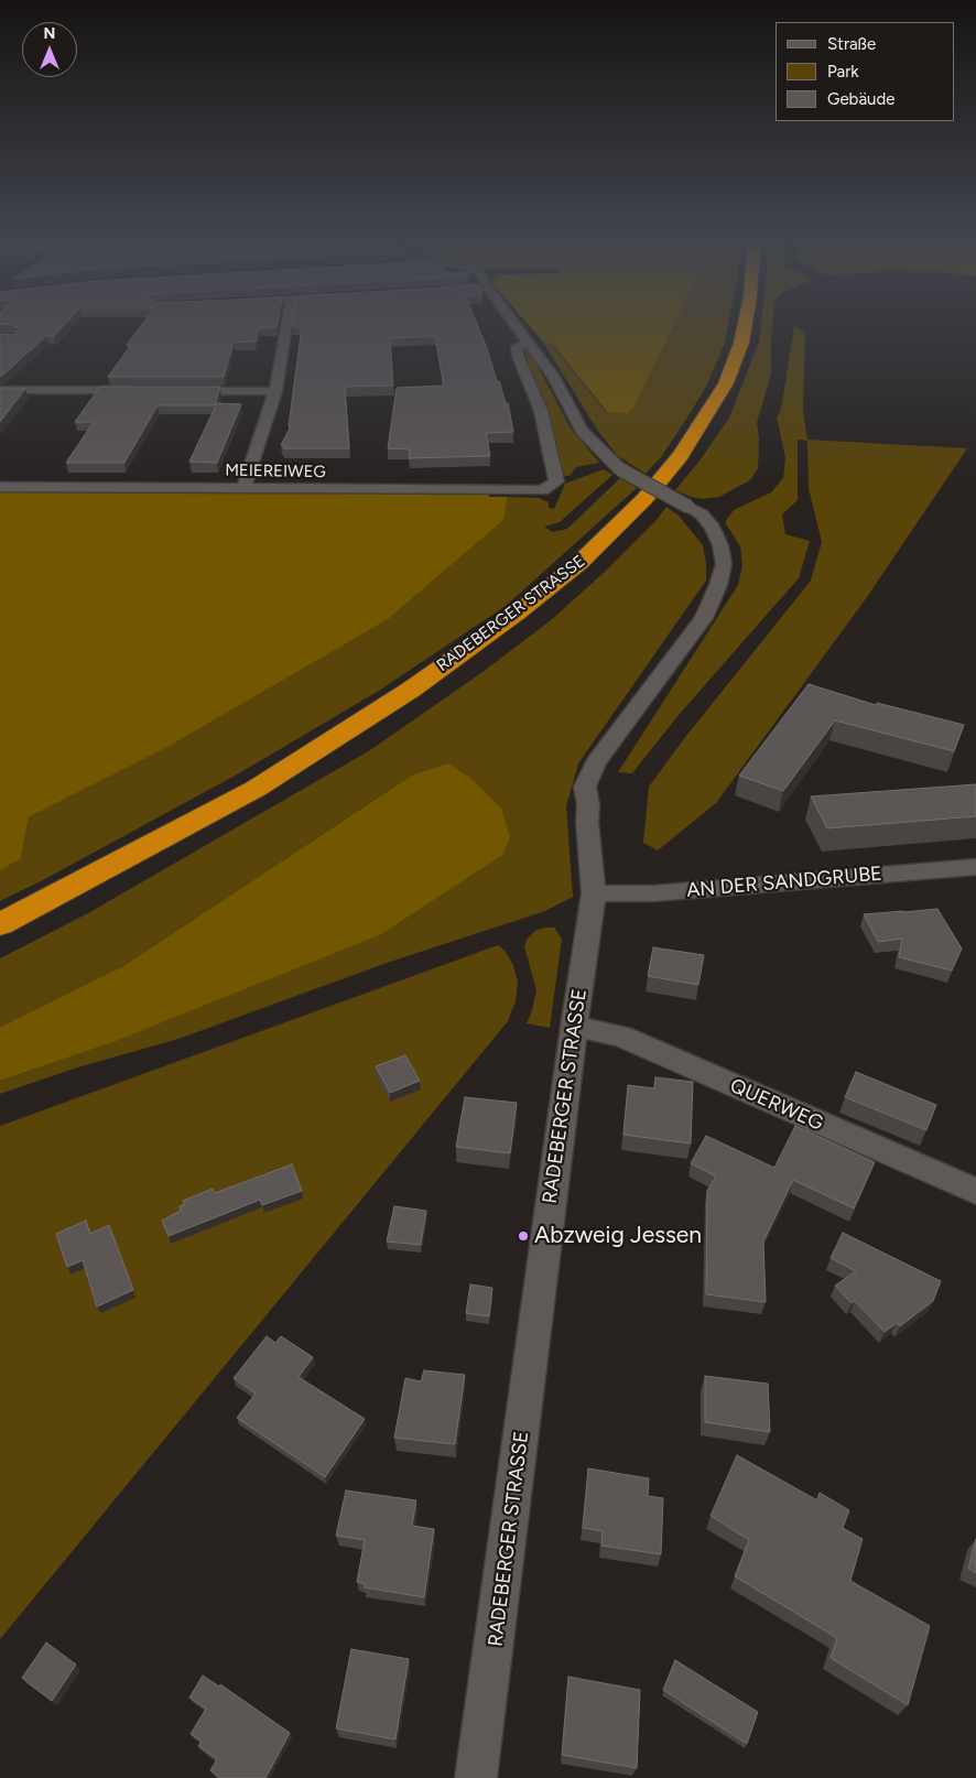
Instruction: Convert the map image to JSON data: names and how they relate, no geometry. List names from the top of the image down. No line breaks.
{"streets":{"highway":["RADEBERGER STRASSE"],"street":["MEIEREIWEG","AN DER SANDGRUBE","QUERWEG"]},"crossings":[["MEIEREIWEG","RADEBERGER STRASSE"],["RADEBERGER STRASSE","AN DER SANDGRUBE"],["RADEBERGER STRASSE","QUERWEG"]],"places":["Abzweig Jessen"],"legend":["Straße","Park","Gebäude"],"north":"top"}
